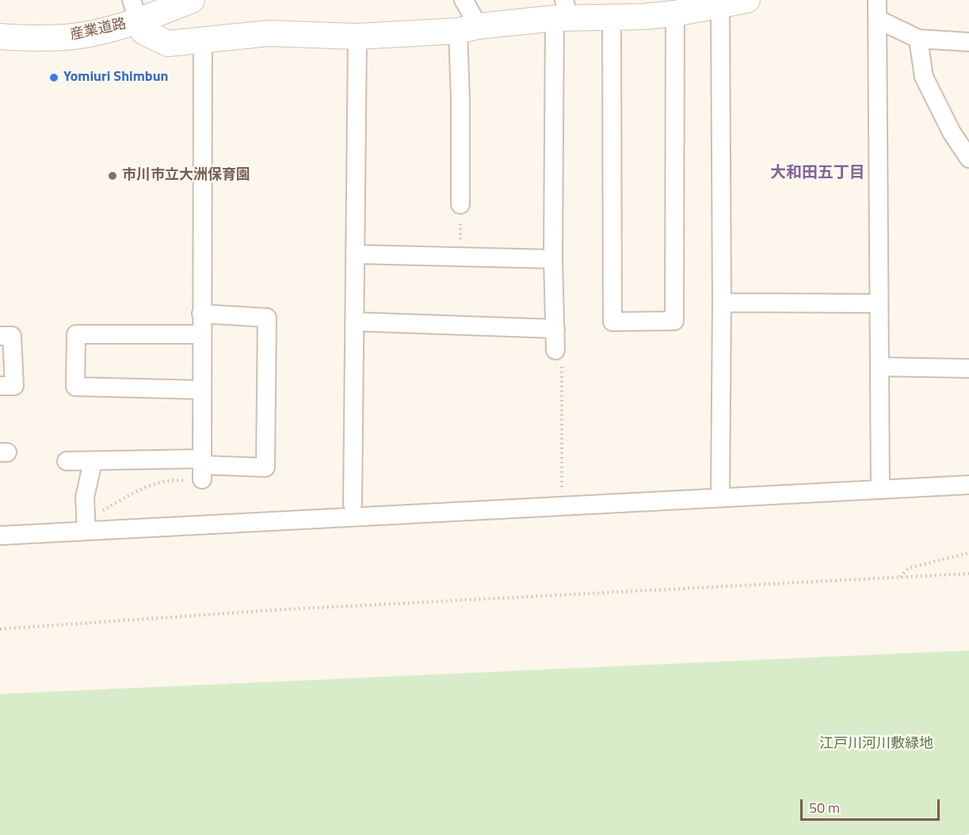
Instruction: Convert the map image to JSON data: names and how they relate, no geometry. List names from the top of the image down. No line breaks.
{"streets":{"street":["産業道路"]},"districts":["大和田五丁目"],"parks":["江戸川河川敷緑地"],"places":["Yomiuri Shimbun","市川市立大洲保育園"],"scale_bar":"50 m"}
